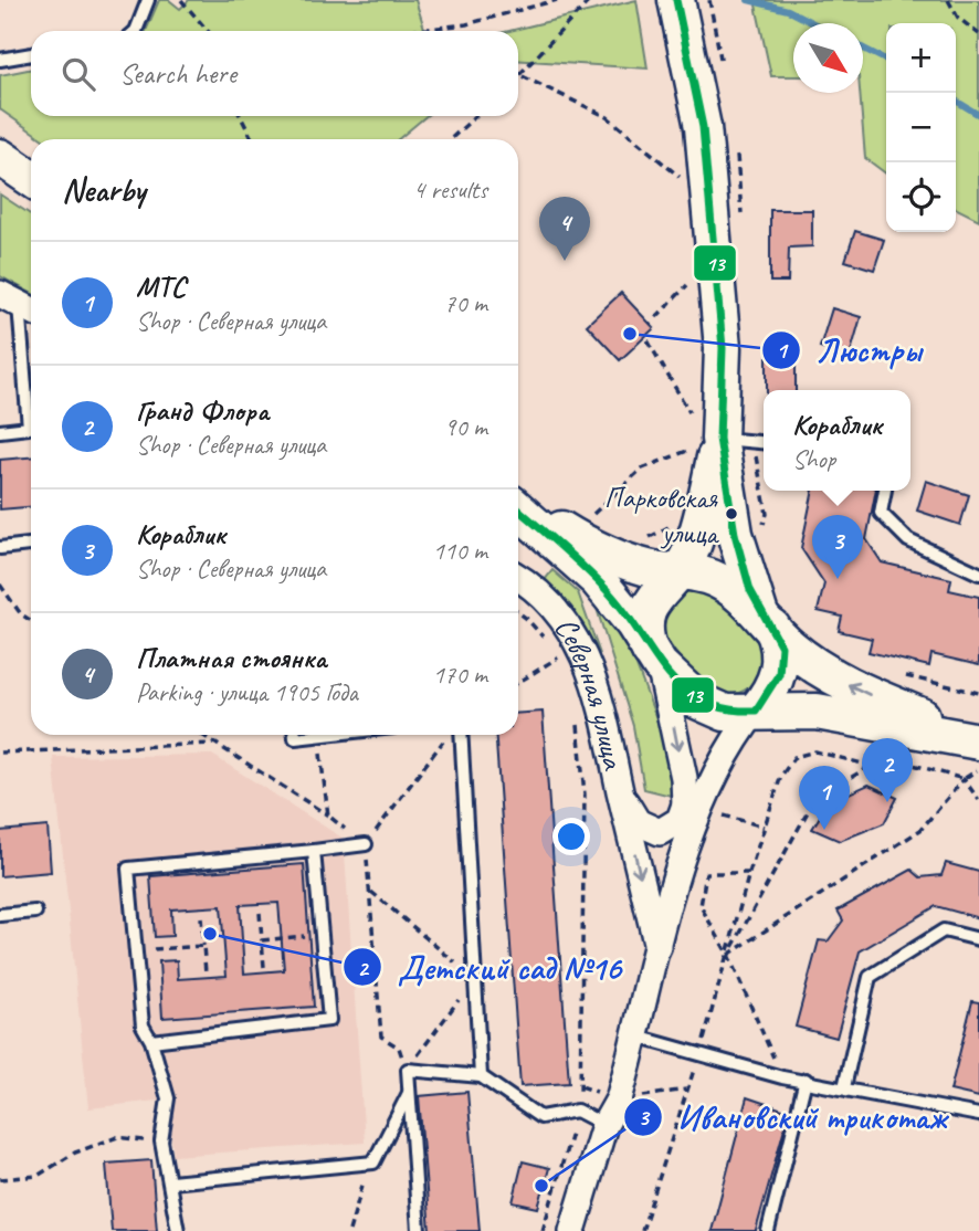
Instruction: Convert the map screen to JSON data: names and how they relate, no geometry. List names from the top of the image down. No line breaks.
{"streets":{"main road":["Северная улица"]},"places":["Люстры","Парковская улица","Детский сад №16","Ивановский трикотаж"],"lines":["transit line 13"],"north":"bottom right","page":{"map_buttons":["+","−"],"search":"Search here","heading":["Nearby","4 results"],"pins":["4","3","2","1"],"list":[{"mark":"1","name":"МТС","note":"Shop · Северная улица","value":"70 m"},{"mark":"2","name":"Гранд Флора","note":"Shop · Северная улица","value":"90 m"},{"mark":"3","name":"Кораблик","note":"Shop · Северная улица","value":"110 m"},{"mark":"4","name":"Платная стоянка","note":"Parking · улица 1905 Года","value":"170 m"}],"popup":["Кораблик","Shop"]}}
